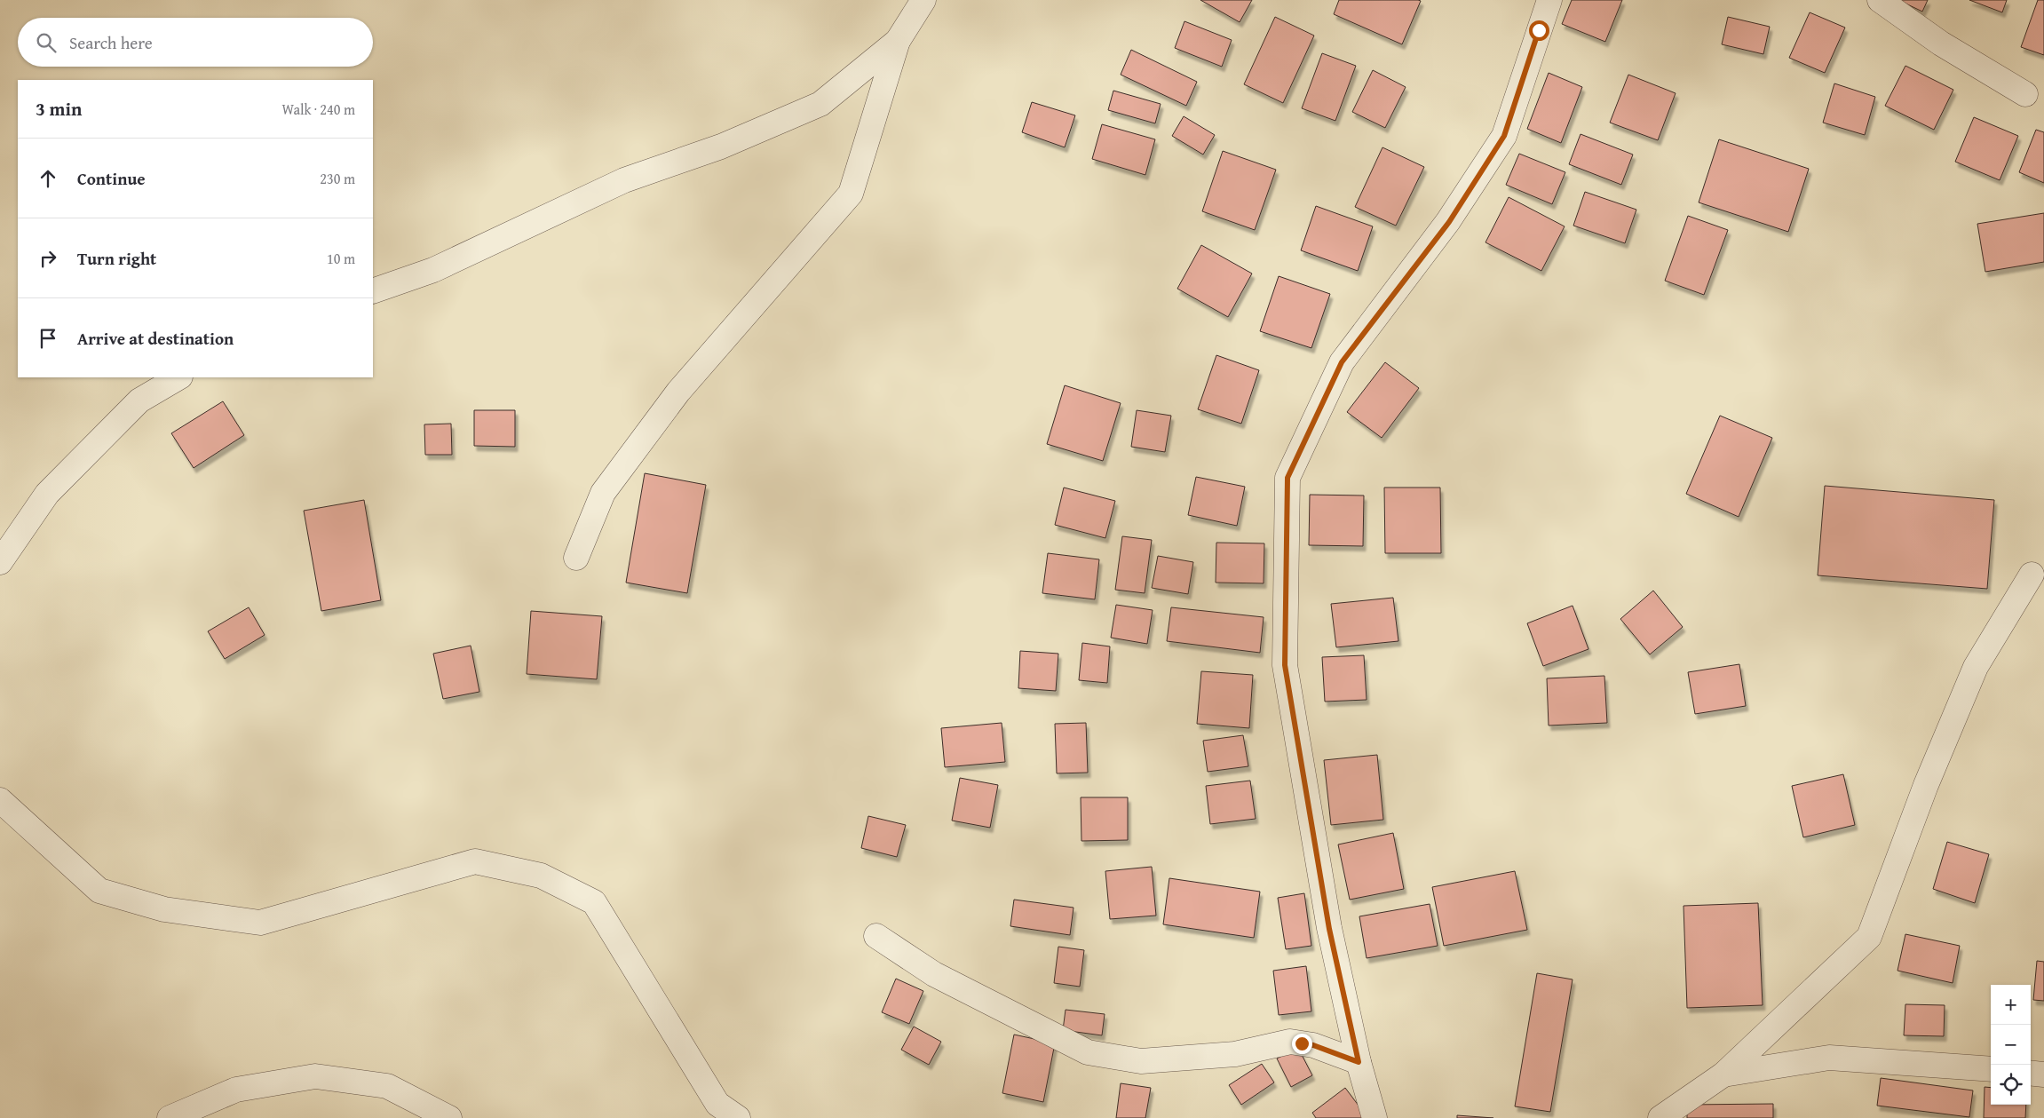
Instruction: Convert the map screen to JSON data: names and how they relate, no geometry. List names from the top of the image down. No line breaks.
{"page":{"search":"Search here","heading":["3 min","Walk · 240 m"],"list":[["Continue","230 m"],["Turn right","10 m"],"Arrive at destination"],"map_buttons":["+","−"]}}
